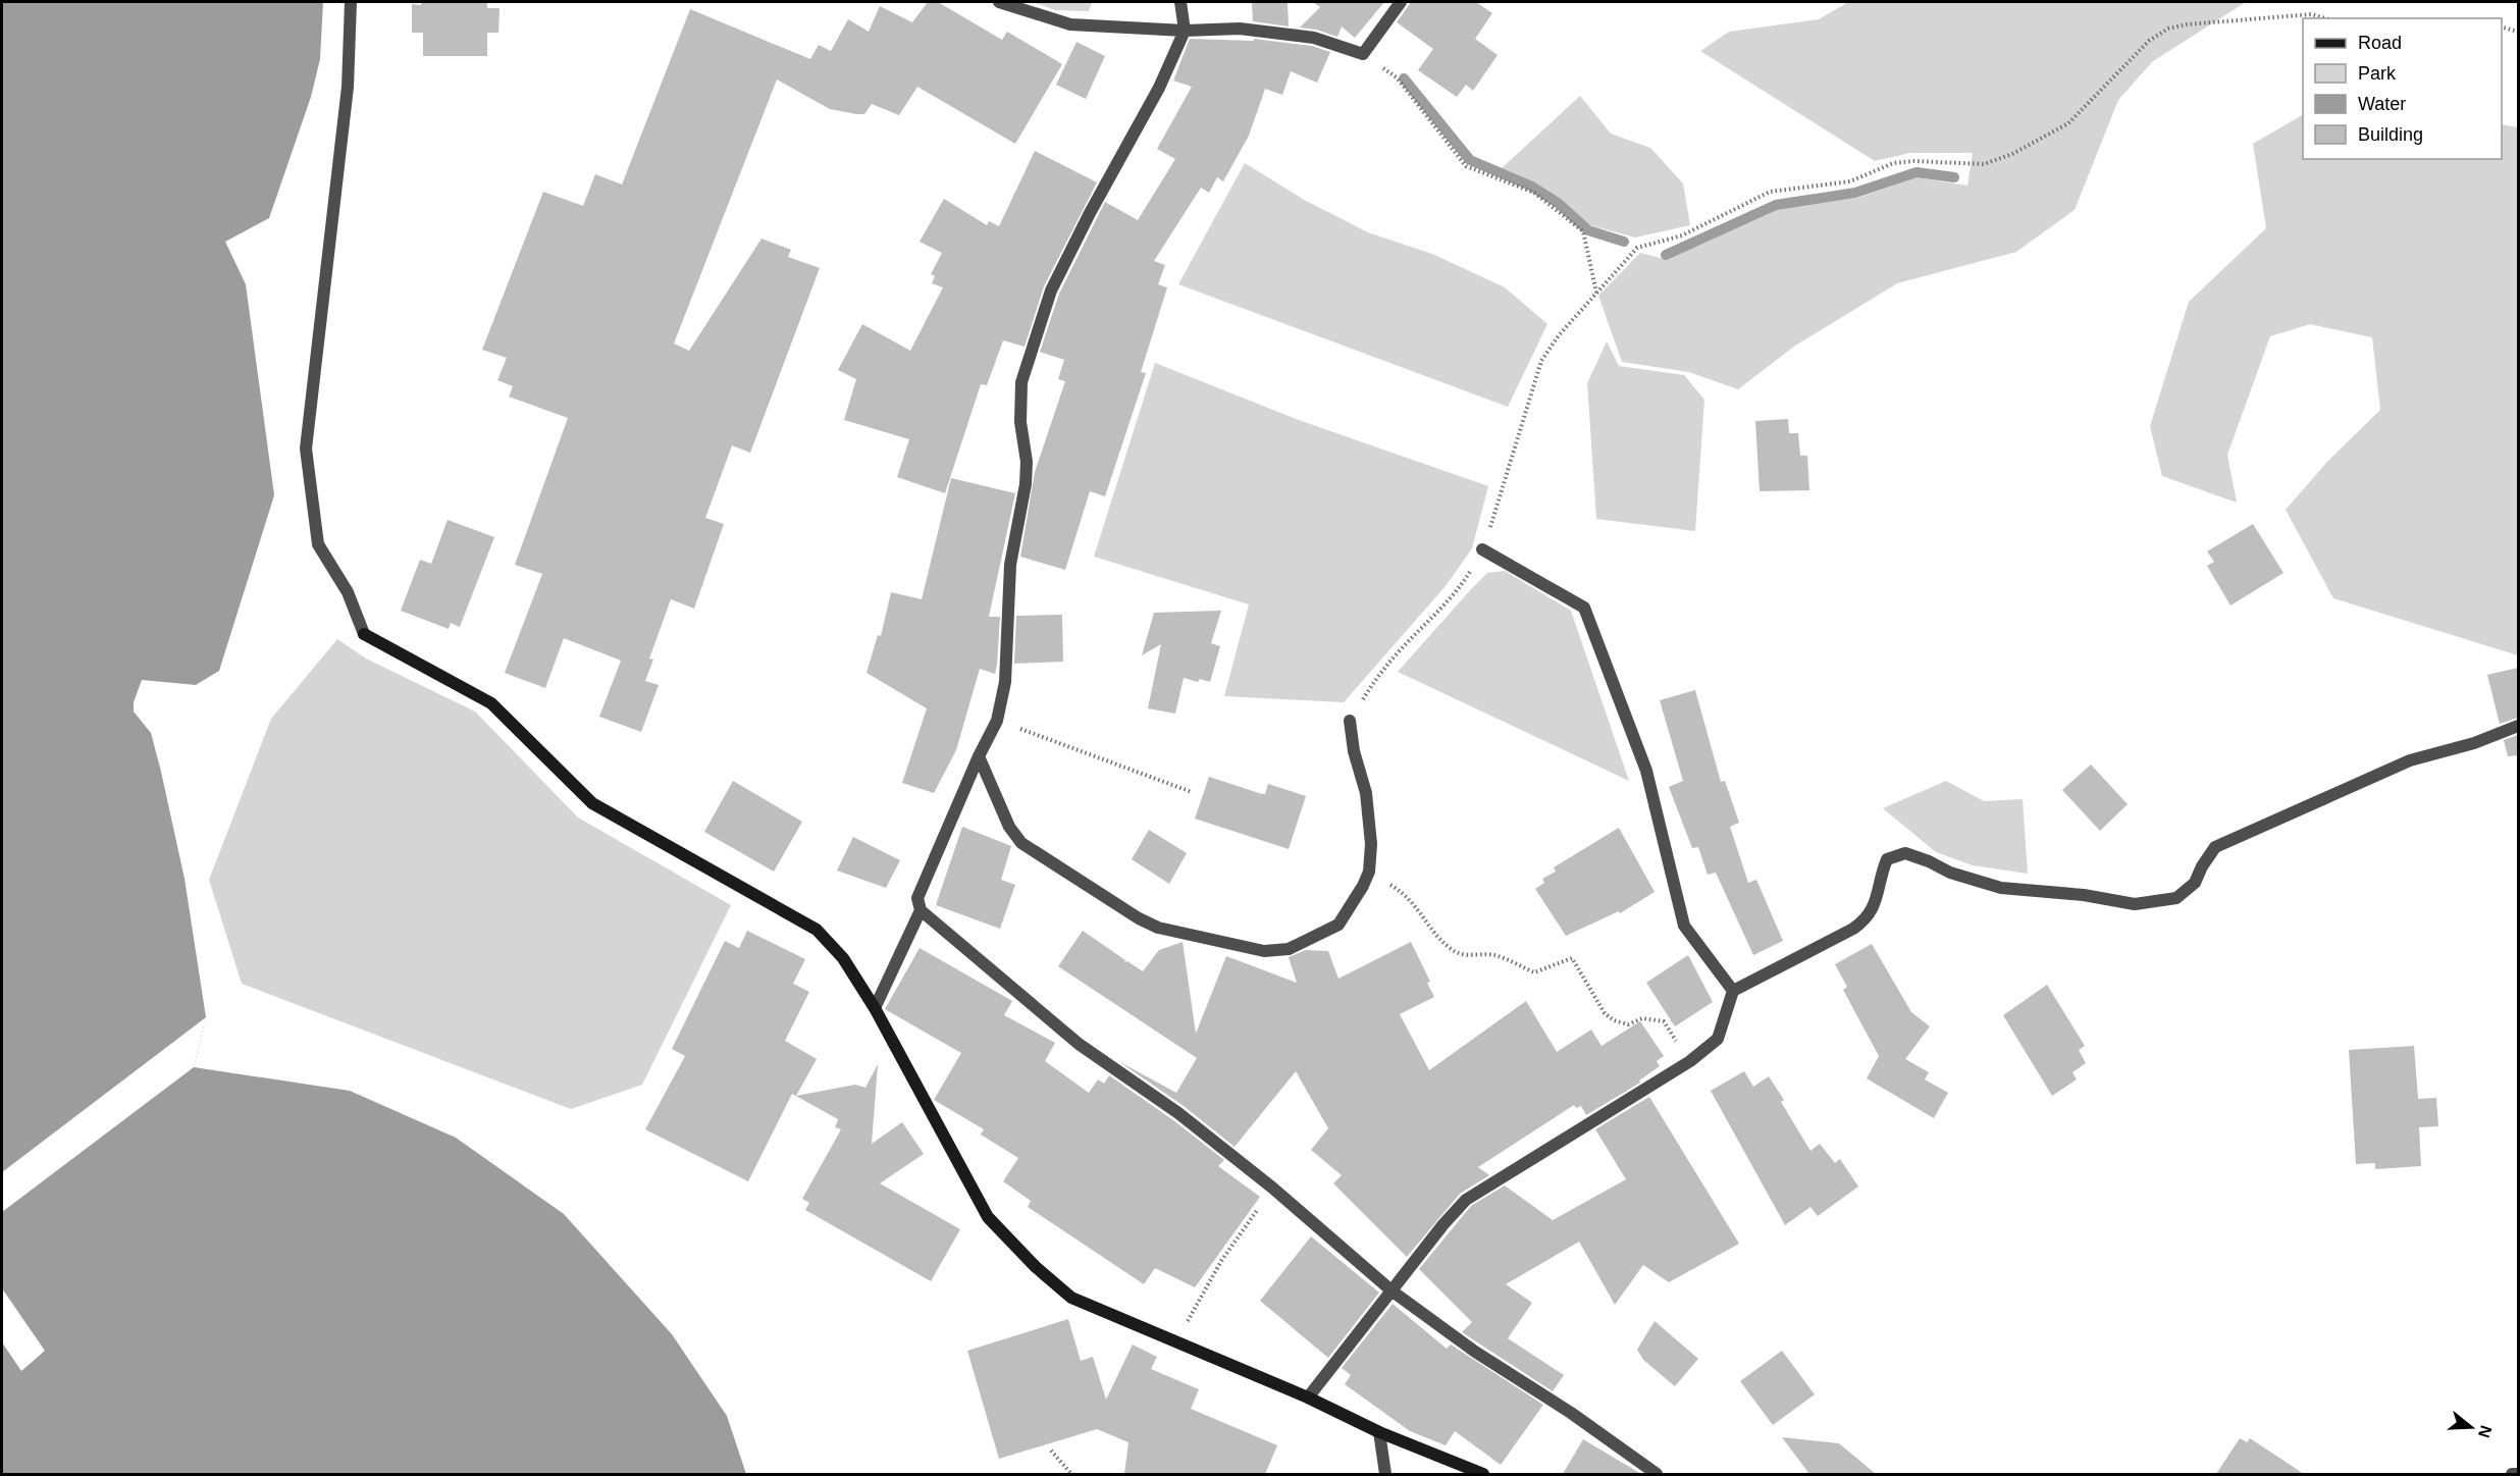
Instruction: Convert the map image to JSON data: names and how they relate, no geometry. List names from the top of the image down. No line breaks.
{"legend":["Road","Park","Water","Building"],"north":"right"}
